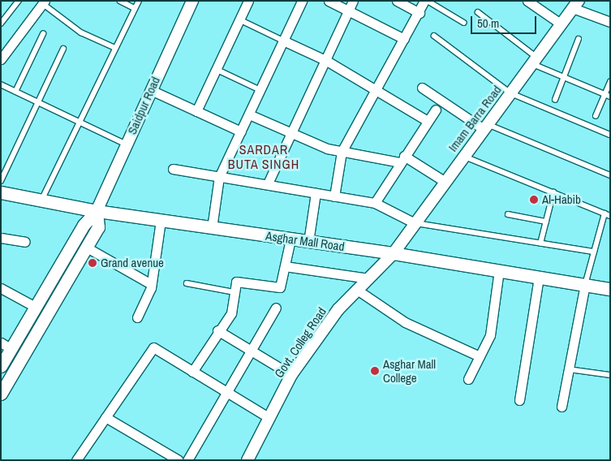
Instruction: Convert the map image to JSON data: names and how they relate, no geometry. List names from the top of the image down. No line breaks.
{"streets":{"main road":["Saidpur Road","Asghar Mall Road"],"street":["Imam Barra Road","Govt. Colleg Road"]},"crossings":[["Saidpur Road","Asghar Mall Road"],["Imam Barra Road","Asghar Mall Road"],["Imam Barra Road","Govt. Colleg Road"],["Asghar Mall Road","Govt. Colleg Road"]],"districts":["SARDAR BUTA SINGH"],"places":["Al-Habib","Grand avenue","Asghar Mall College"],"scale_bar":"50 m"}
